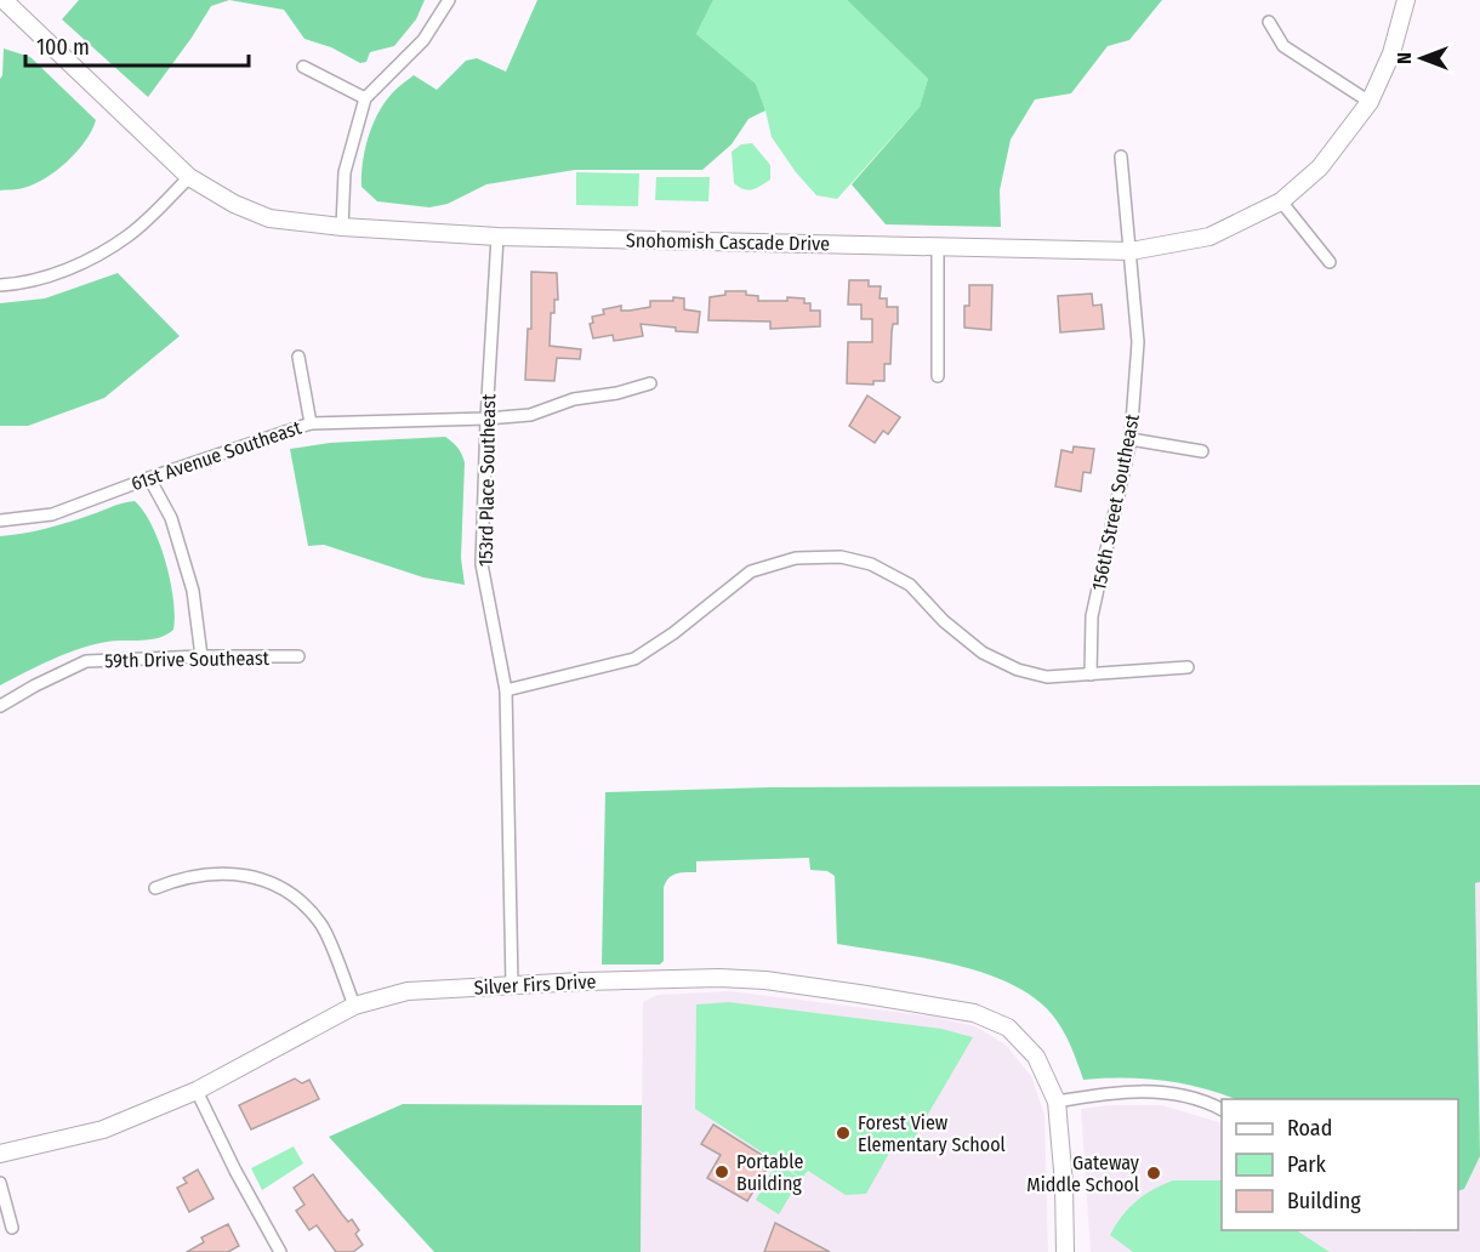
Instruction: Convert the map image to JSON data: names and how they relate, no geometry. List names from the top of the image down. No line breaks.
{"streets":{"street":["Snohomish Cascade Drive","61st Avenue Southeast","153rd Place Southeast","156th Street Southeast","59th Drive Southeast","Silver Firs Drive"]},"crossings":[["Snohomish Cascade Drive","153rd Place Southeast"],["Snohomish Cascade Drive","156th Street Southeast"],["61st Avenue Southeast","153rd Place Southeast"],["153rd Place Southeast","Silver Firs Drive"]],"places":["Forest View Elementary School","Portable Building","Gateway Middle School"],"legend":["Road","Park","Building"],"scale_bar":"100 m","north":"left"}
